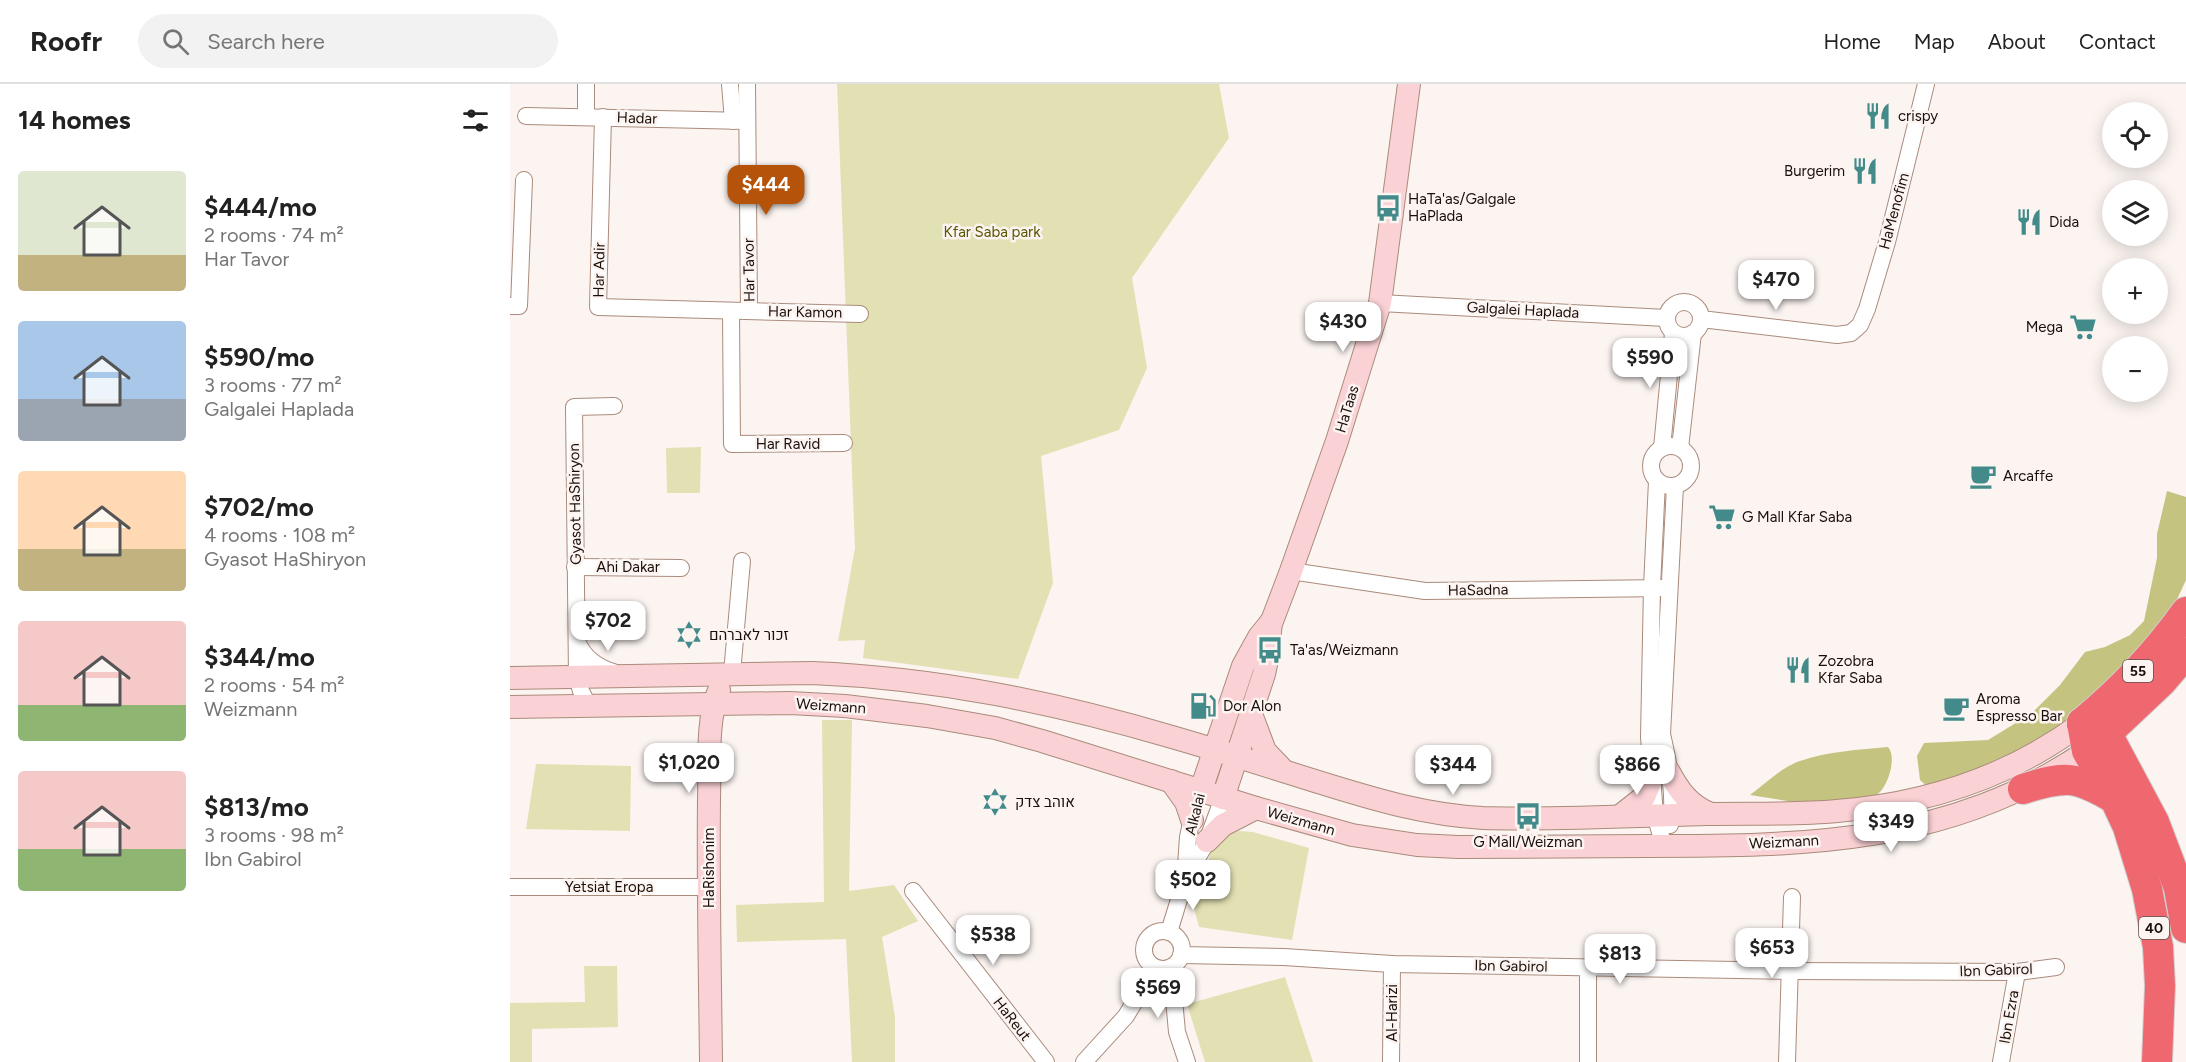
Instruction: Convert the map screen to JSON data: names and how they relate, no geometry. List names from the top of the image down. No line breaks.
{"streets":{"highway":["55","40"],"main road":["HaTaas","Weizmann","Alkalai","HaRishonim"],"street":["Hadar","HaMenofim","Har Adir","Har Tavor","Galgalei Haplada","Har Kamon","Har Ravid","Gyasot HaShiryon","Ahi Dakar","HaSadna","Yetsiat Eropa","Ibn Gabirol","Al-Harizi","Ibn Ezra","HaReut"]},"crossings":[["Hadar","Har Adir"],["Hadar","Har Tavor"],["HaMenofim","Galgalei Haplada"],["Har Adir","Har Tavor"],["Har Adir","Har Kamon"],["Har Tavor","Har Kamon"],["Har Tavor","Har Ravid"],["Galgalei Haplada","HaTaas"],["HaTaas","HaSadna"],["HaTaas","Weizmann"],["HaTaas","Alkalai"],["Gyasot HaShiryon","Ahi Dakar"],["Gyasot HaShiryon","Weizmann"],["55","Weizmann"],["55","40"],["Weizmann","Alkalai"],["Weizmann","HaRishonim"],["Weizmann","40"],["Alkalai","Ibn Gabirol"],["HaRishonim","Yetsiat Eropa"],["Ibn Gabirol","Al-Harizi"],["Ibn Gabirol","Ibn Ezra"]],"parks":["Kfar Saba park"],"places":{"restaurant":["crispy","Burgerim","Dida","Zozobra Kfar Saba"],"bus stop":["HaTa'as/Galgale HaPlada","Ta'as/Weizmann","G Mall/Weizman"],"supermarket":["Mega","G Mall Kfar Saba"],"cafe":["Arcaffe","Aroma Espresso Bar"],"synagogue":["זכור לאברהם","אוהב צדק"],"fuel station":["Dor Alon"]},"page":{"header":"Roofr","search":"Search here","nav":["Home","Map","About","Contact"],"heading":"14 homes","map_buttons":["+","−"],"list":[{"name":"$444/mo","note":"2 rooms · 74 m² · Har Tavor"},{"name":"$590/mo","note":"3 rooms · 77 m² · Galgalei Haplada"},{"name":"$702/mo","note":"4 rooms · 108 m² · Gyasot HaShiryon"},{"name":"$344/mo","note":"2 rooms · 54 m² · Weizmann"},{"name":"$813/mo","note":"3 rooms · 98 m² · Ibn Gabirol"}],"price":["$444","$470","$430","$590","$702","$1,020","$344","$866","$349","$502","$538","$653","$813","$569"]}}
